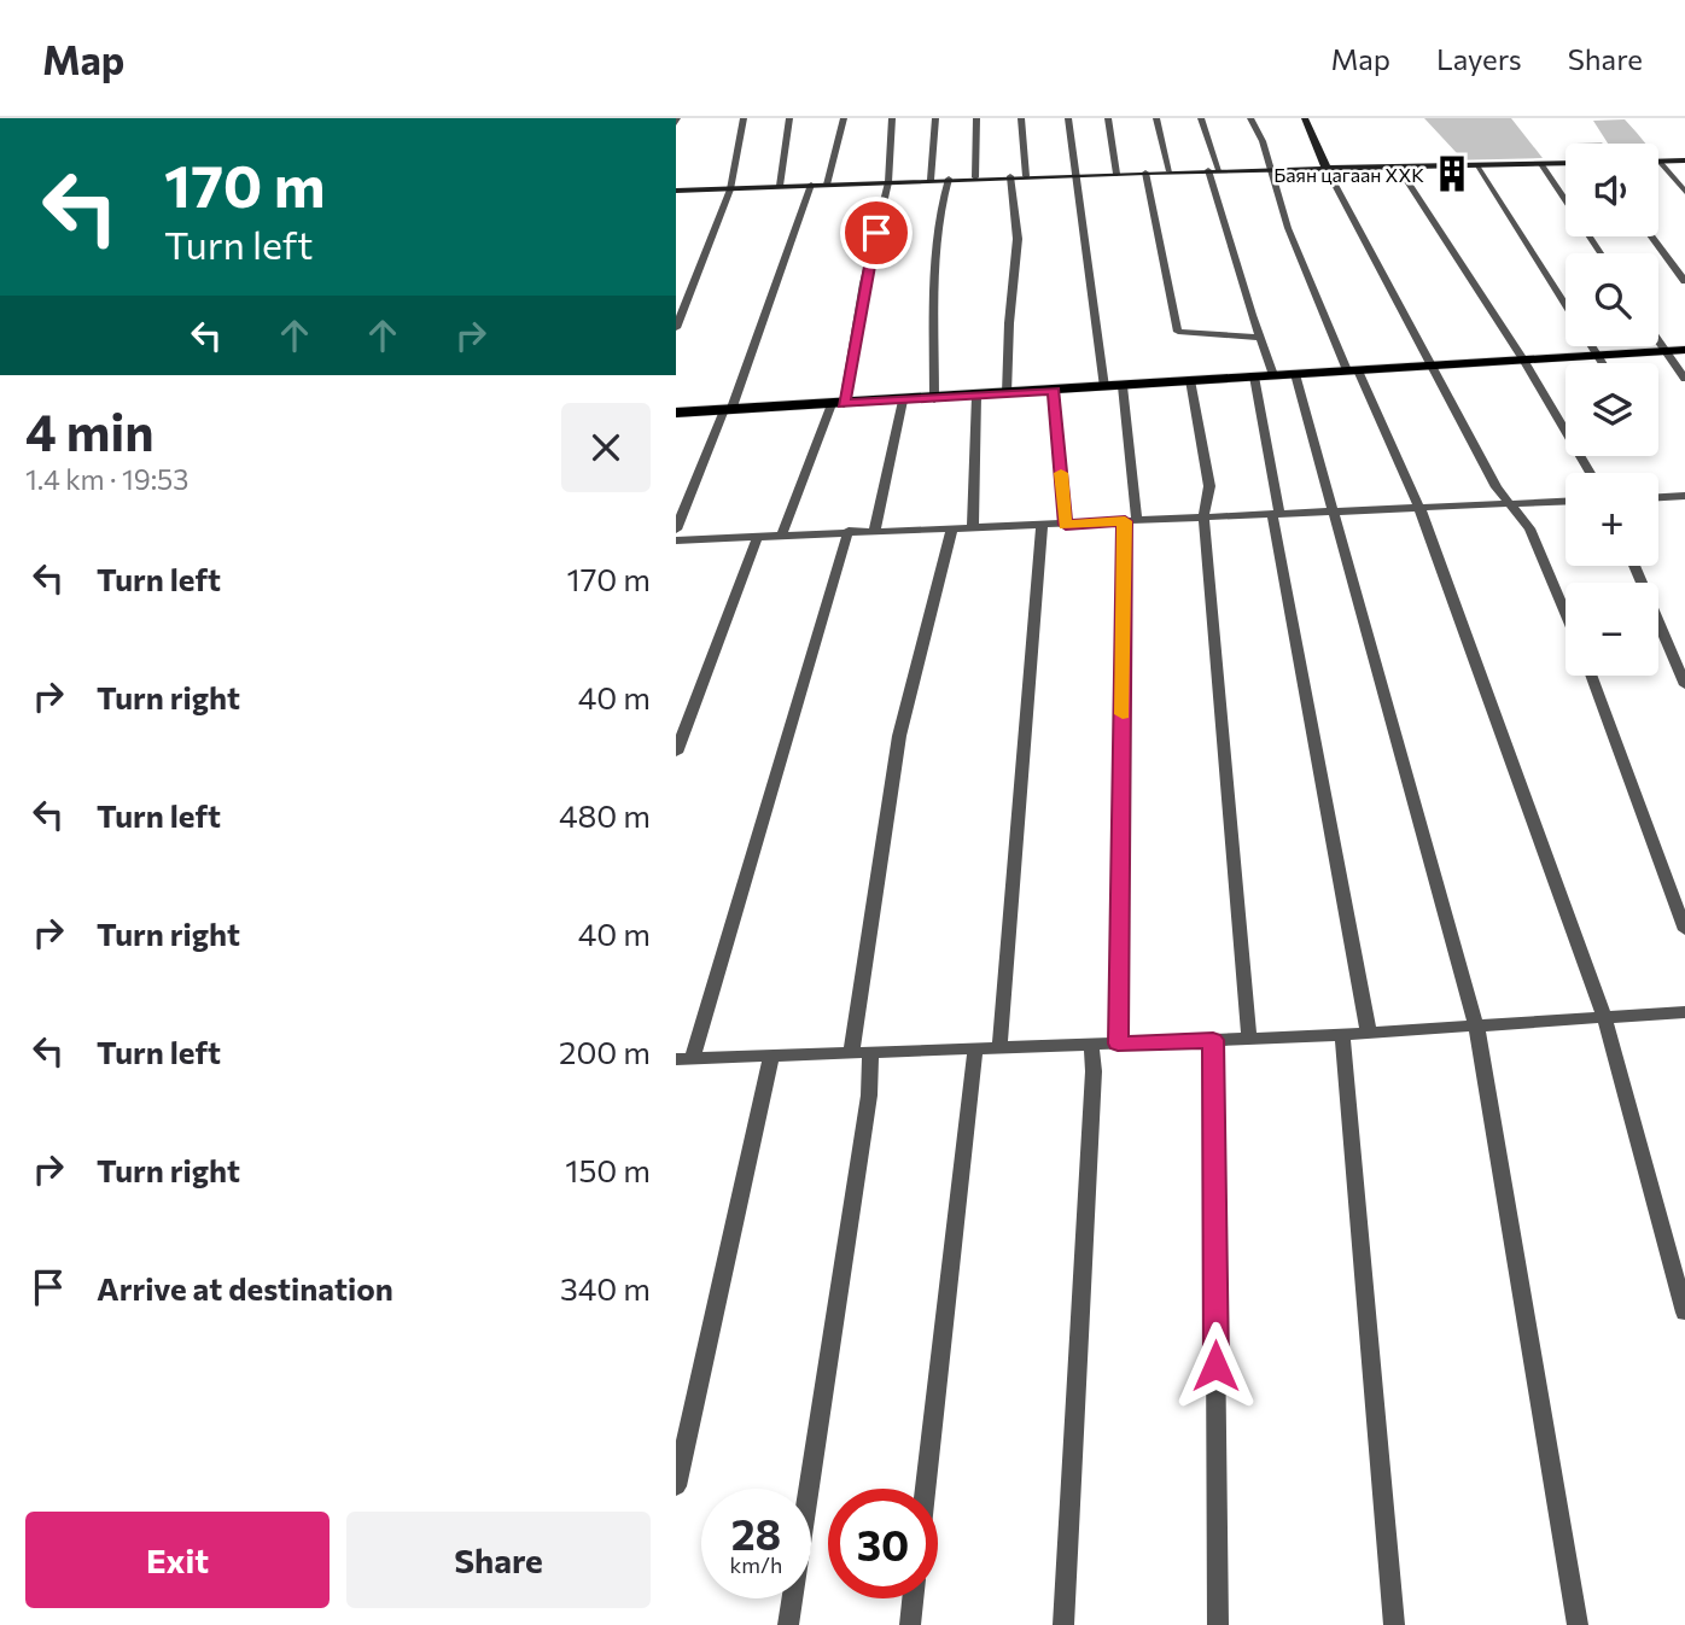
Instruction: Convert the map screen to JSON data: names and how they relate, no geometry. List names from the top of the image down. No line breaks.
{"places":{"building":["Баян цагаан ХХК"]},"page":{"header":"Map","nav":["Map","Layers","Share"],"turn":["170 m","Turn left"],"map_buttons":["+","−"],"heading":["4 min","1.4 km · 19:53"],"list":[{"name":"Turn left","value":"170 m"},{"name":"Turn right","value":"40 m"},{"name":"Turn left","value":"480 m"},{"name":"Turn right","value":"40 m"},{"name":"Turn left","value":"200 m"},{"name":"Turn right","value":"150 m"},{"name":"Arrive at destination","value":"340 m"}],"speed":"28 km/h","limit":"30","buttons":["Exit","Share"]}}
